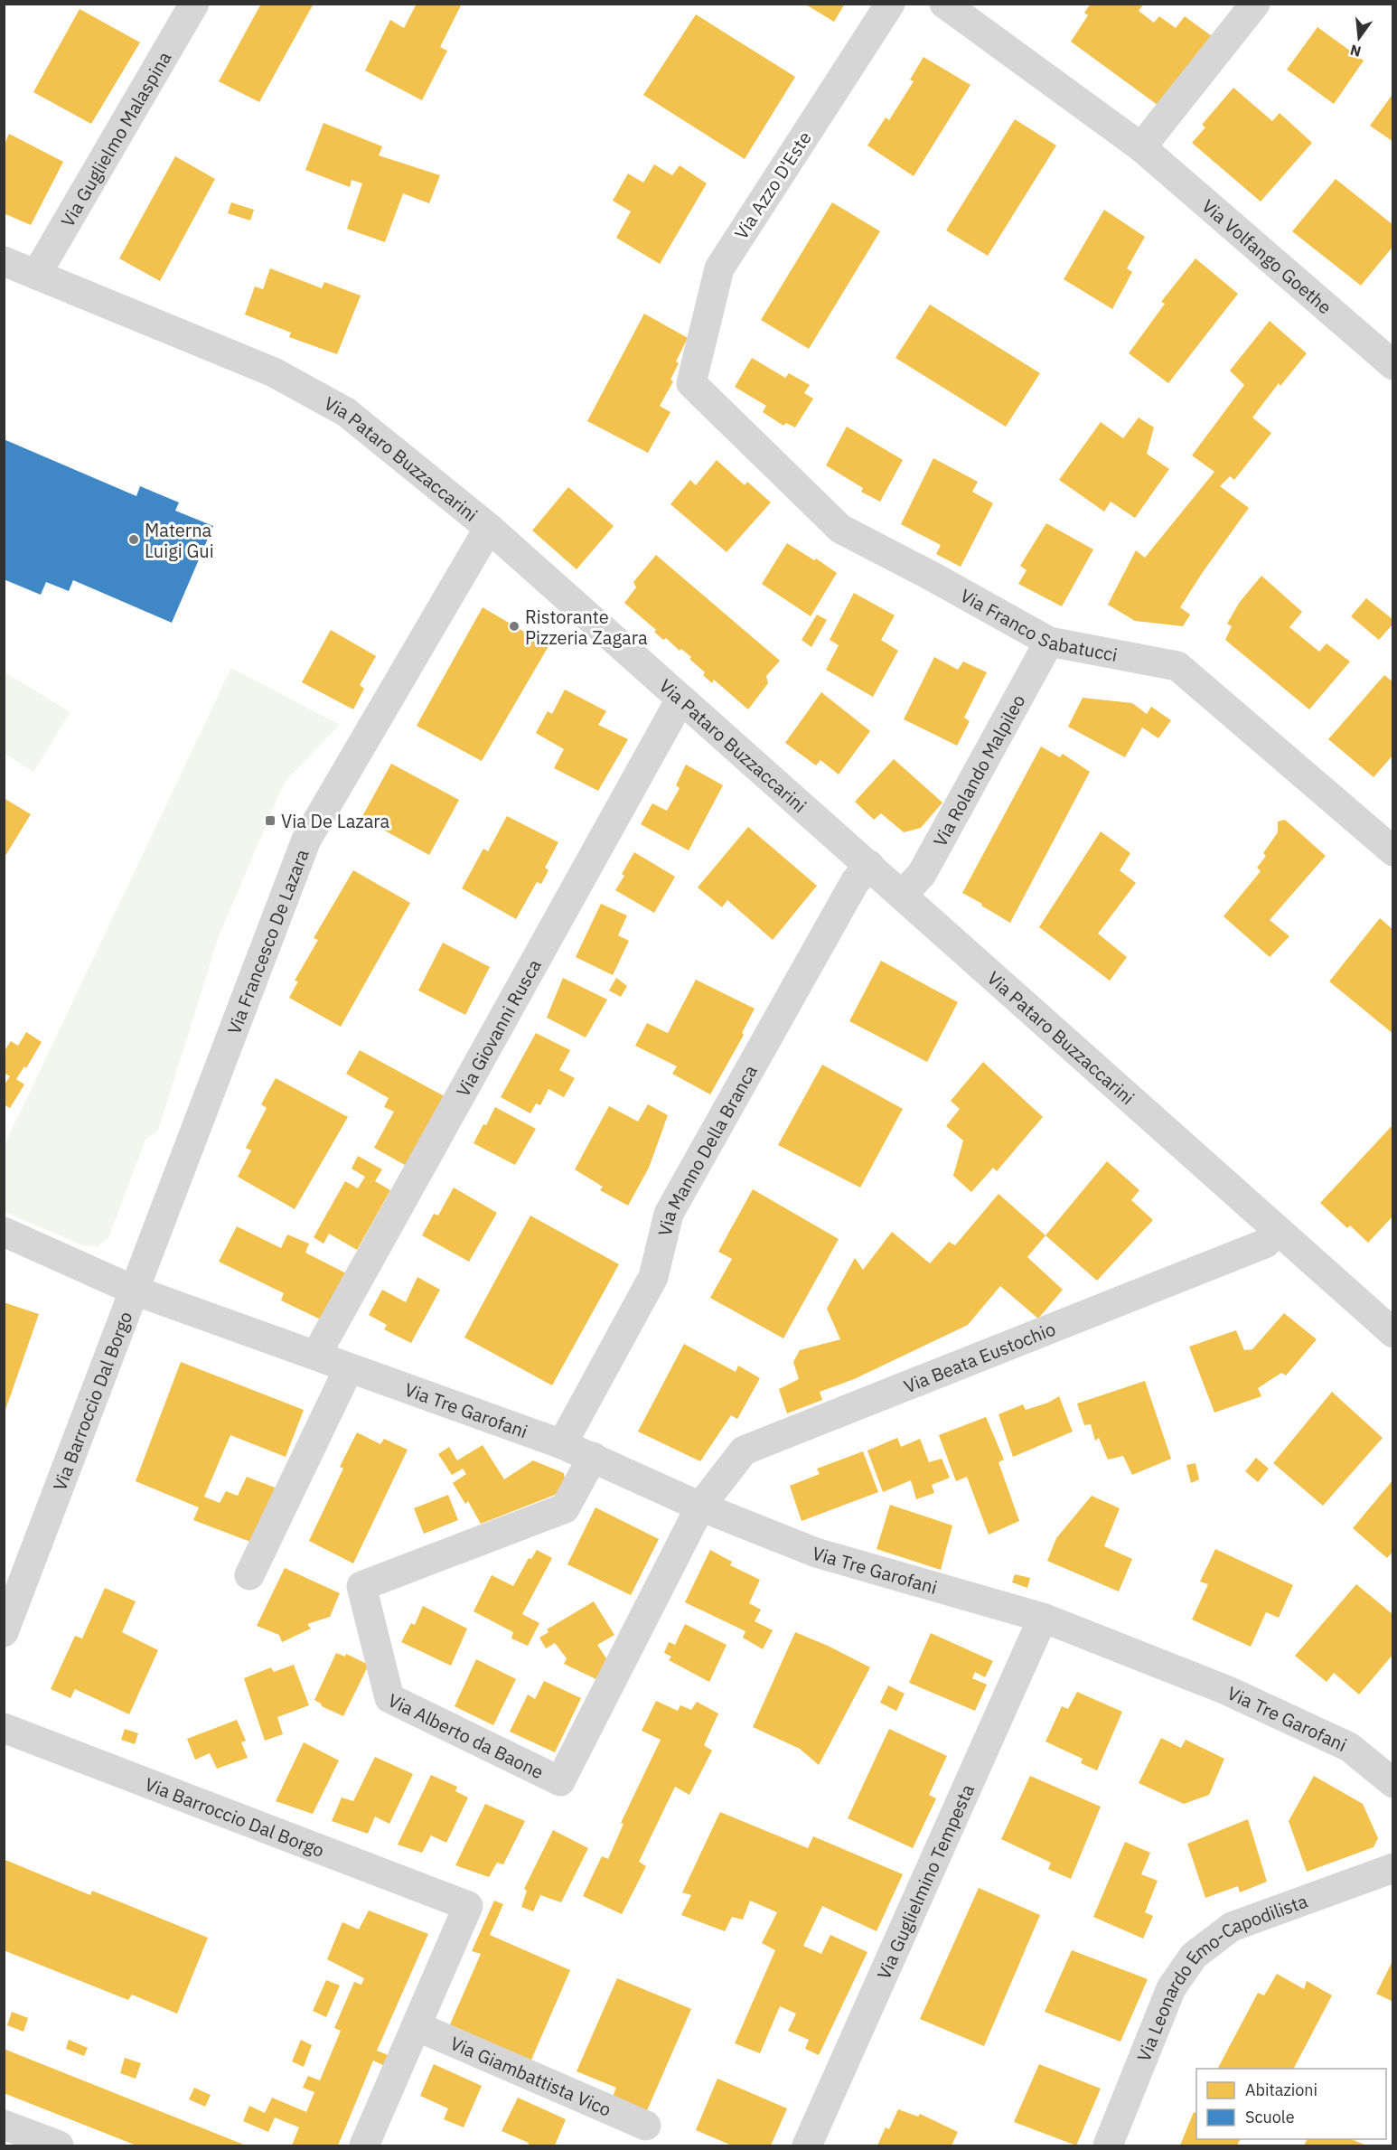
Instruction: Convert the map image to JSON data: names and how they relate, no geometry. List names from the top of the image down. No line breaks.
{"streets":{"street":["Via Guglielmo Malaspina","Via Azzo D'Este","Via Volfango Goethe","Via Pataro Buzzaccarini","Via Franco Sabatucci","Via Rolando Malpileo","Via Francesco De Lazara","Via Giovanni Rusca","Via Manno Della Branca","Via Beata Eustochio","Via Barroccio Dal Borgo","Via Tre Garofani","Via Alberto da Baone","Via Guglielmino Tempesta","Via Leonardo Emo-Capodilista","Via Giambattista Vico"]},"crossings":[["Via Guglielmo Malaspina","Via Pataro Buzzaccarini"],["Via Azzo D'Este","Via Franco Sabatucci"],["Via Pataro Buzzaccarini","Via Rolando Malpileo"],["Via Pataro Buzzaccarini","Via Francesco De Lazara"],["Via Pataro Buzzaccarini","Via Giovanni Rusca"],["Via Pataro Buzzaccarini","Via Manno Della Branca"],["Via Pataro Buzzaccarini","Via Beata Eustochio"],["Via Franco Sabatucci","Via Rolando Malpileo"],["Via Francesco De Lazara","Via Barroccio Dal Borgo"],["Via Francesco De Lazara","Via Tre Garofani"],["Via Giovanni Rusca","Via Tre Garofani"],["Via Manno Della Branca","Via Tre Garofani"],["Via Beata Eustochio","Via Tre Garofani"],["Via Beata Eustochio","Via Alberto da Baone"],["Via Barroccio Dal Borgo","Via Tre Garofani"],["Via Barroccio Dal Borgo","Via Giambattista Vico"],["Via Tre Garofani","Via Alberto da Baone"],["Via Tre Garofani","Via Guglielmino Tempesta"]],"places":{"other":["Materna Luigi Gui","Ristorante Pizzeria Zagara"],"transit":["Via De Lazara"]},"legend":["Abitazioni","Scuole"],"north":"bottom"}
